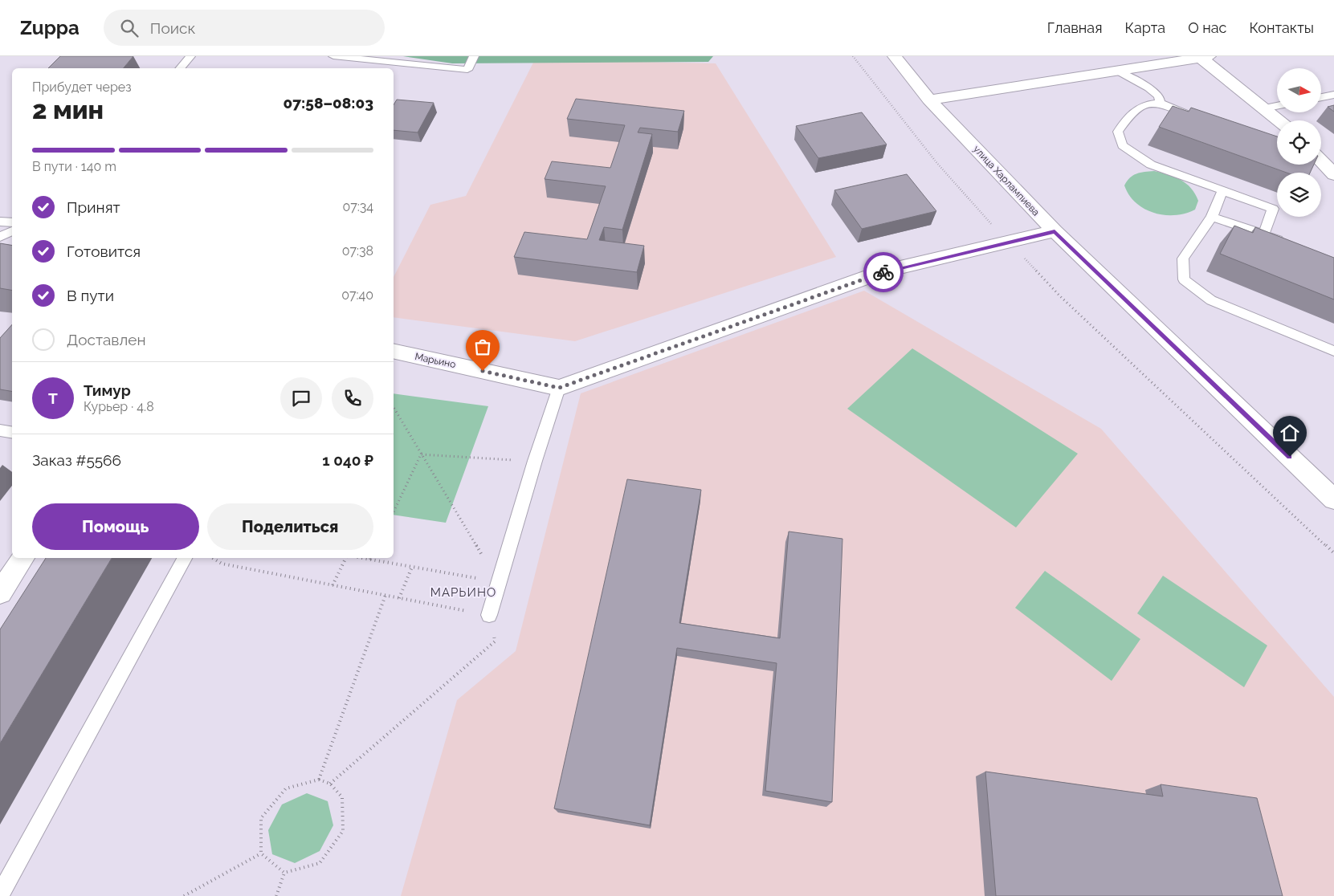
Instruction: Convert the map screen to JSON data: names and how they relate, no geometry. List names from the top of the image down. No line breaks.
{"streets":{"street":["улица Харлампиева","Марьино"]},"districts":["МАРЬИНО"],"north":"right","page":{"header":"Zuppa","search":"Поиск","nav":["Главная","Карта","О нас","Контакты"],"heading":["2 мин","Прибудет через","07:58–08:03"],"panel":["Тимур","Курьер · 4.8","Заказ #5566","1 040 ₽"],"bar":"В пути · 140 m","list":[["Принят","07:34"],["Готовится","07:38"],["В пути","07:40"],"Доставлен"],"round":"Т","buttons":["Помощь","Поделиться"]}}
